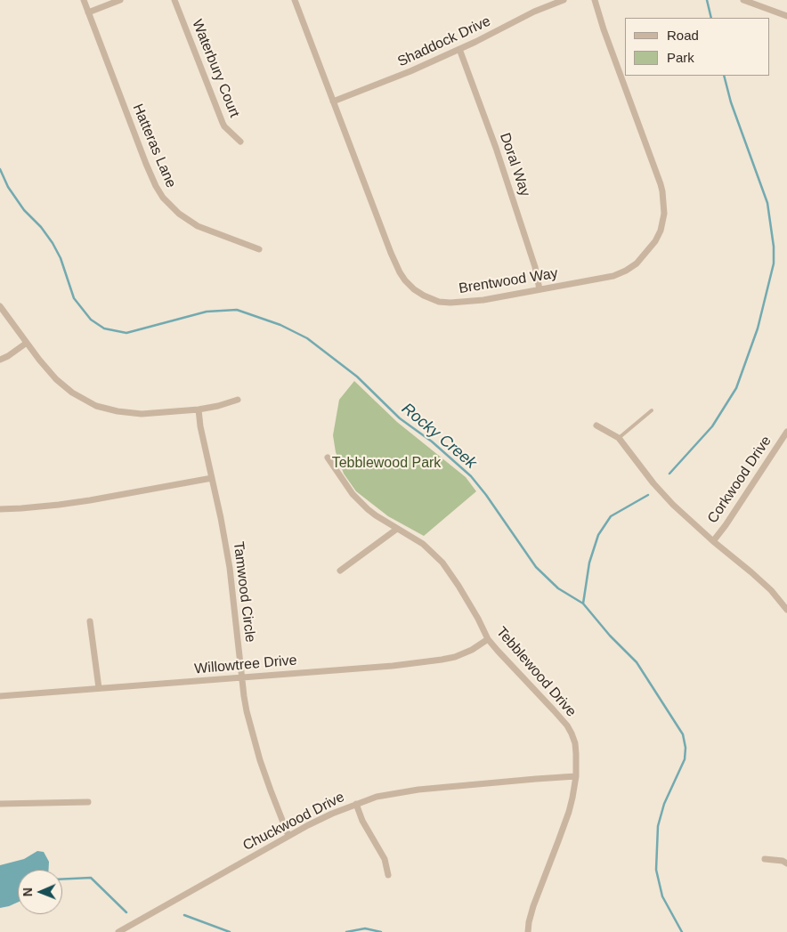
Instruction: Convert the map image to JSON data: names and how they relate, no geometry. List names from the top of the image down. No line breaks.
{"streets":{"street":["Shaddock Drive","Waterbury Court","Hatteras Lane","Doral Way","Brentwood Way","Corkwood Drive","Tamwood Circle","Willowtree Drive","Tebblewood Drive","Chuckwood Drive"]},"crossings":[["Shaddock Drive","Doral Way"],["Shaddock Drive","Brentwood Way"],["Doral Way","Brentwood Way"],["Tamwood Circle","Willowtree Drive"],["Tamwood Circle","Chuckwood Drive"],["Willowtree Drive","Tebblewood Drive"],["Tebblewood Drive","Chuckwood Drive"]],"water":["Rocky Creek"],"parks":["Tebblewood Park"],"legend":["Road","Park"],"north":"left"}
